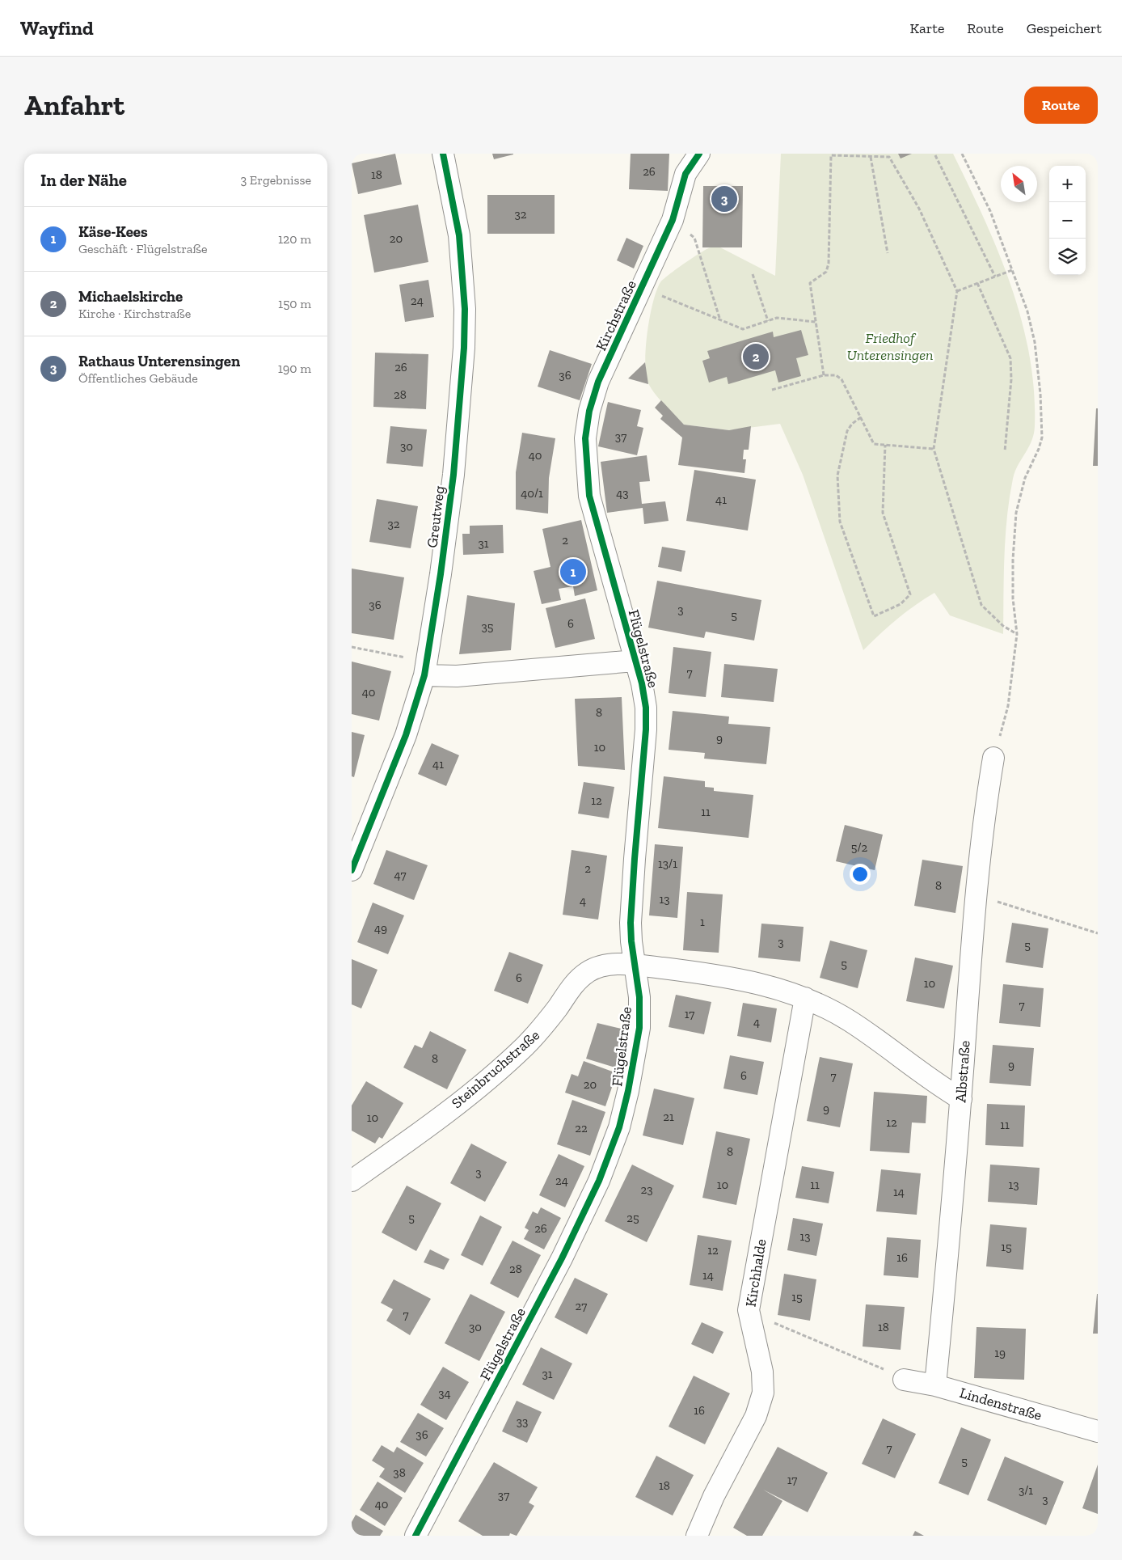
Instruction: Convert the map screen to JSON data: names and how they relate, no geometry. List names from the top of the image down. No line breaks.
{"streets":{"street":["Kirchstraße","Greutweg","Flügelstraße","Steinbruchstraße","Albstraße","Kirchhalde","Lindenstraße"]},"crossings":[["Kirchstraße","Flügelstraße"],["Flügelstraße","Steinbruchstraße"],["Albstraße","Lindenstraße"]],"parks":["Friedhof Unterensingen"],"house_numbers":["26","18","32","20","24","26","36","28","37","30","40","40/1","43","41","32","2","31","36","3","5","6","35","7","40","8","9","10","41","12","11","5/2","13/1","2","47","8","13","4","1","49","3","5","5","6","10","7","17","4","8","9","6","7","20","9","21","10","12","11","22","8","3","24","10","11","13","23","14","5","25","26","13","15","12","16","28","14","15","27","7","30","18","19","31","34","16","33","36","7","5","38","17","18","3/1","37","3","40"],"north":"top left","page":{"header":"Wayfind","nav":["Karte","Route","Gespeichert"],"buttons":"Route","title":"Anfahrt","heading":["In der Nähe","3 Ergebnisse"],"map_buttons":["+","−"],"pins":["3","2","1"],"list":[{"mark":"1","name":"Käse-Kees","note":"Geschäft · Flügelstraße","value":"120 m"},{"mark":"2","name":"Michaelskirche","note":"Kirche · Kirchstraße","value":"150 m"},{"mark":"3","name":"Rathaus Unterensingen","note":"Öffentliches Gebäude","value":"190 m"}]}}
